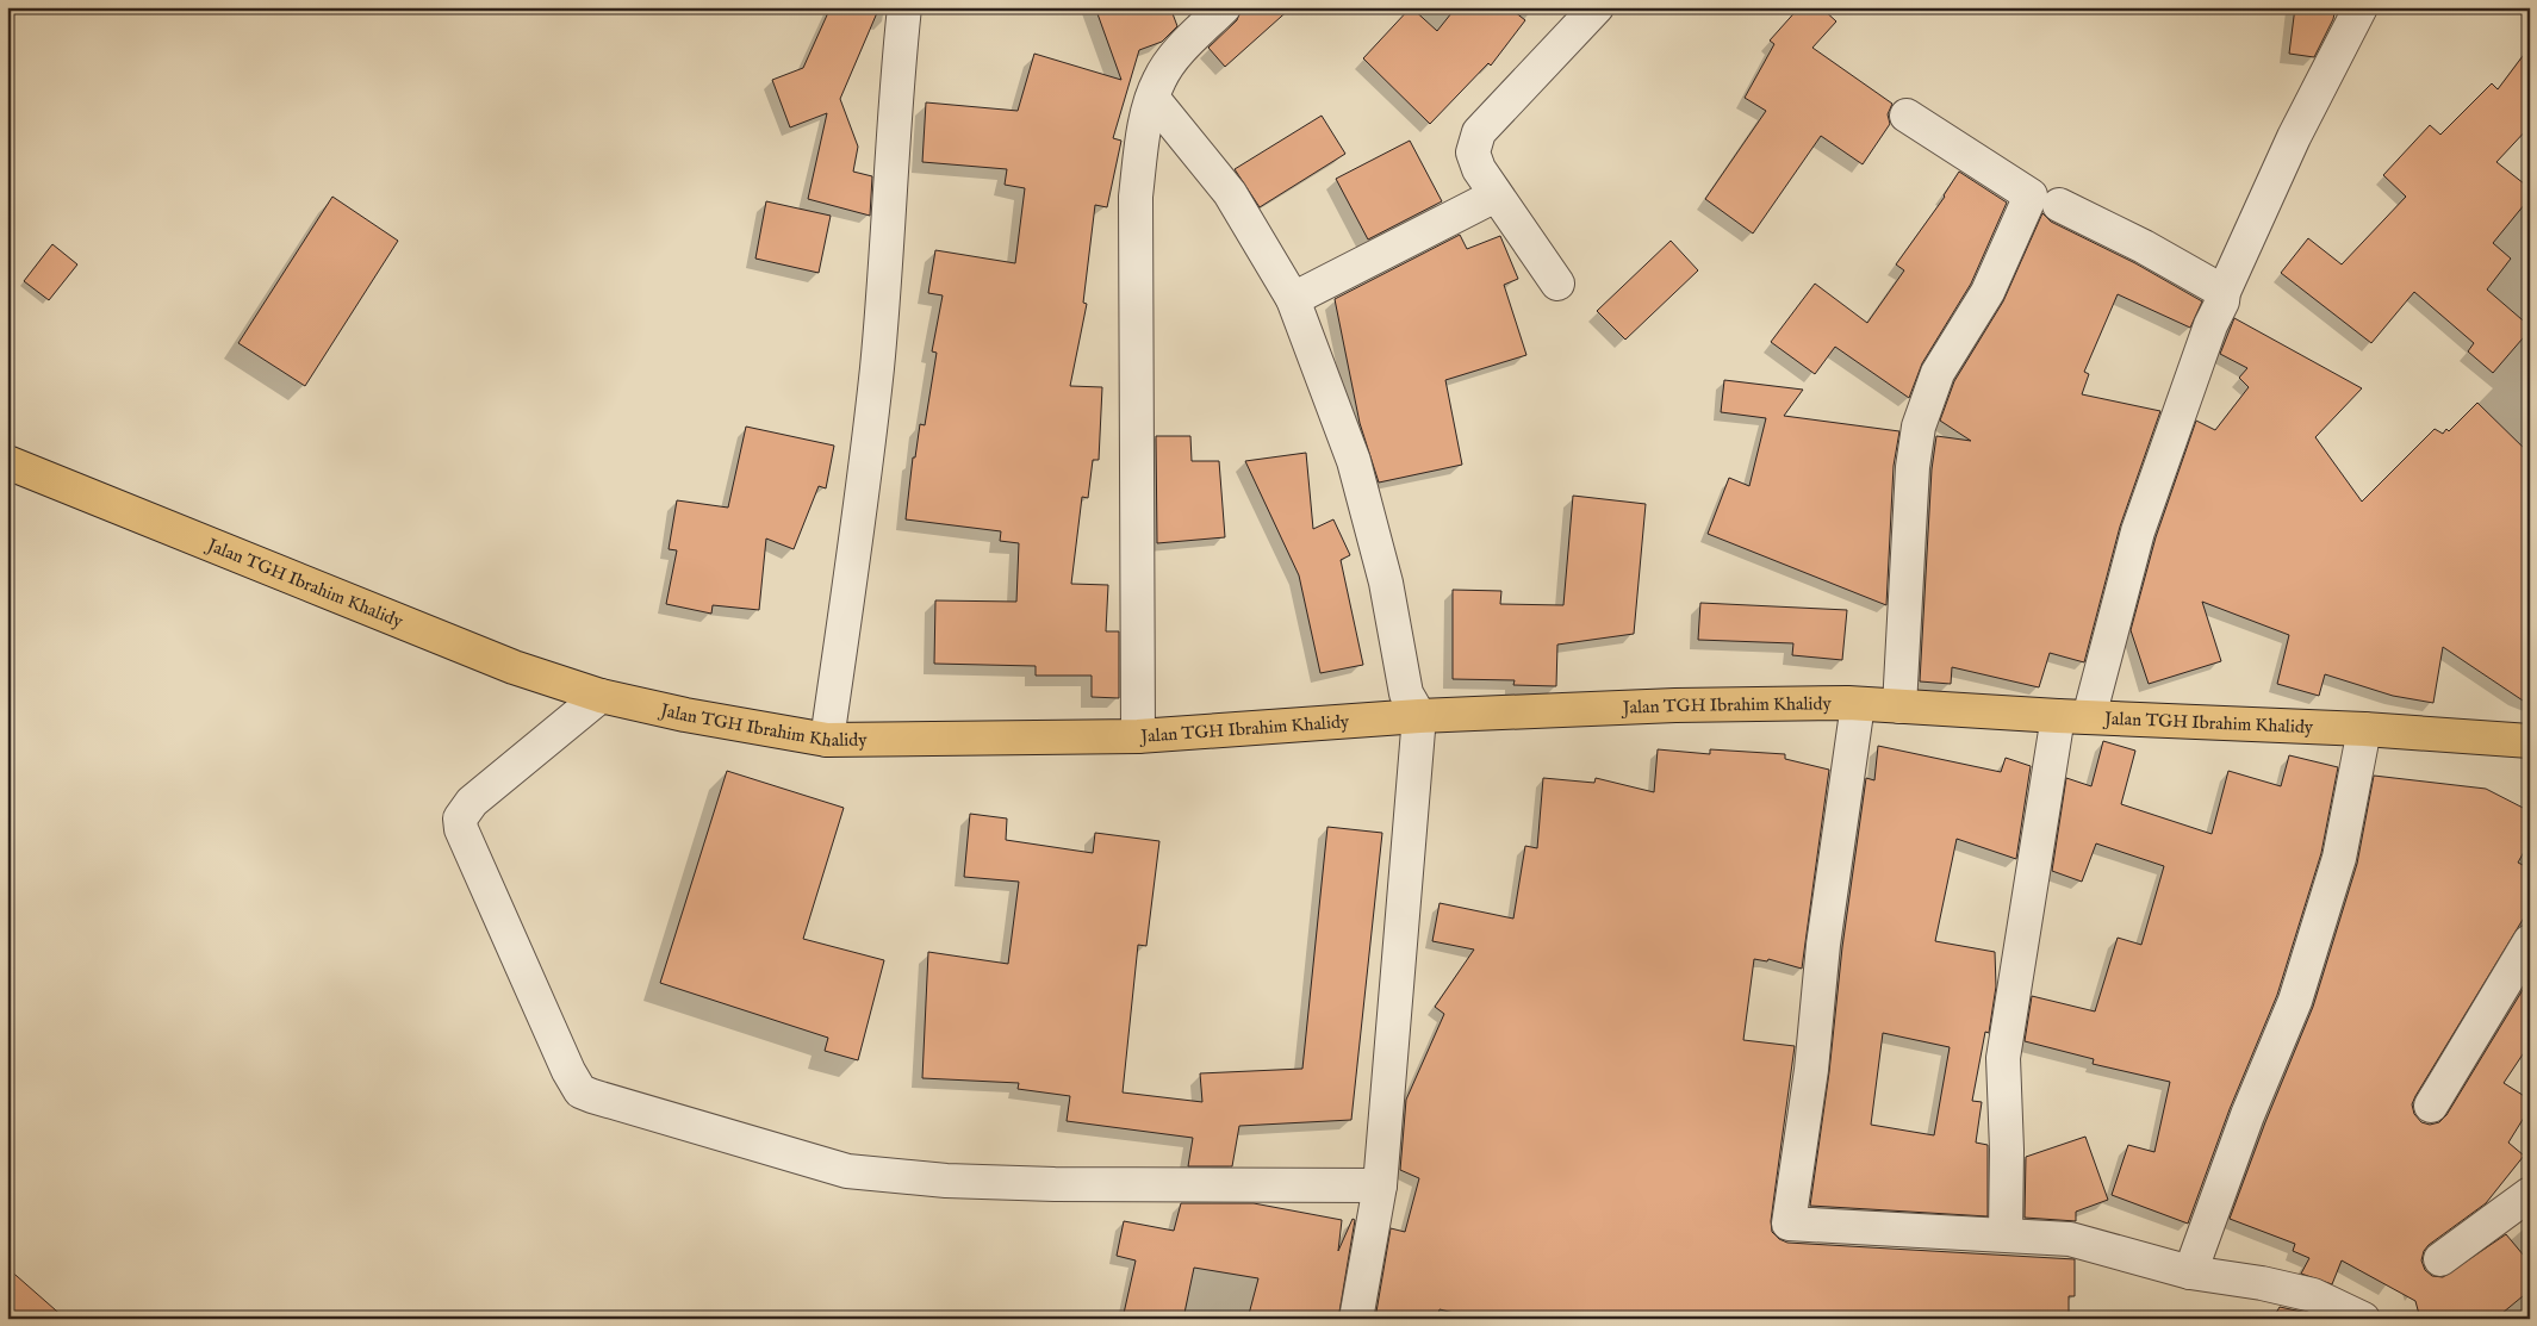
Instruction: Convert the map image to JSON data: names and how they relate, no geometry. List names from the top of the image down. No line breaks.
{"streets":{"main road":["Jalan TGH Ibrahim Khalidy"]}}
